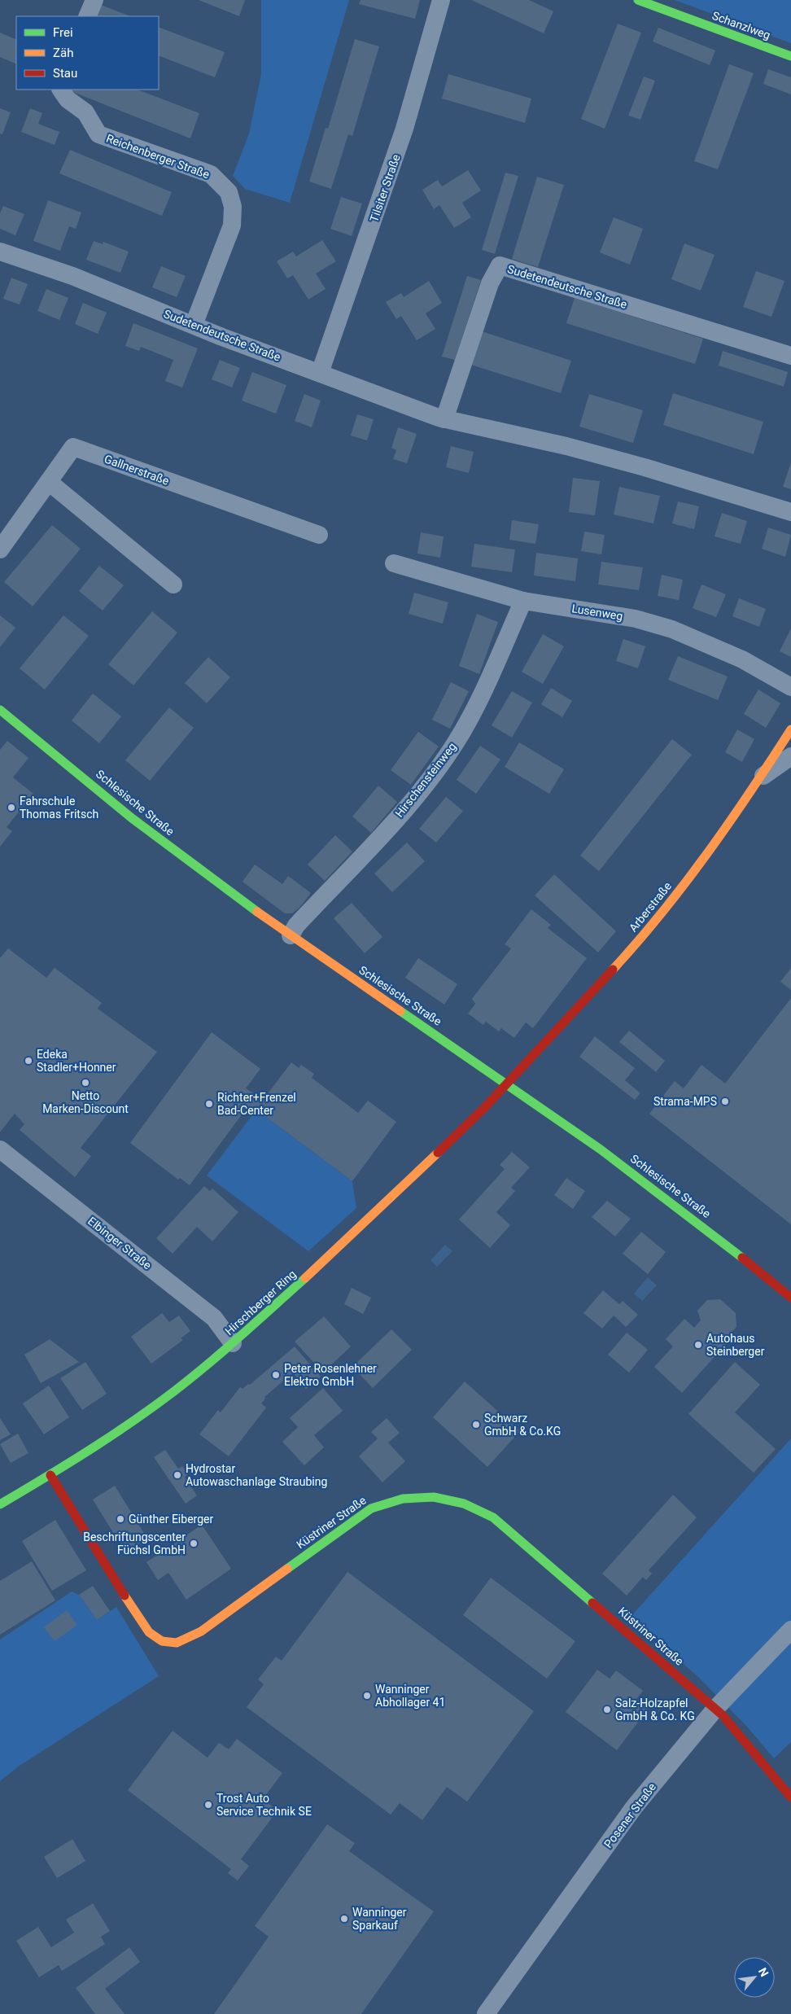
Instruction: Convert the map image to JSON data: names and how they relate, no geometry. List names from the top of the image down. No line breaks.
{"streets":{"street":["Schanzlweg","Reichenberger Straße","Tilsiter Straße","Sudetendeutsche Straße","Gallnerstraße","Lusenweg","Hirschensteinweg","Schlesische Straße","Arberstraße","Elbinger Straße","Hirschberger Ring","Küstriner Straße","Posener Straße"]},"crossings":[["Reichenberger Straße","Sudetendeutsche Straße"],["Tilsiter Straße","Sudetendeutsche Straße"],["Lusenweg","Hirschensteinweg"],["Hirschensteinweg","Schlesische Straße"],["Schlesische Straße","Arberstraße"],["Schlesische Straße","Hirschberger Ring"],["Arberstraße","Hirschberger Ring"],["Elbinger Straße","Hirschberger Ring"],["Hirschberger Ring","Küstriner Straße"],["Küstriner Straße","Posener Straße"]],"places":["Fahrschule Thomas Fritsch","Edeka Stadler+Honner","Netto Marken-Discount","Strama-MPS","Richter+Frenzel Bad-Center","Autohaus Steinberger","Peter Rosenlehner Elektro GmbH","Schwarz GmbH & Co.KG","Hydrostar Autowaschanlage Straubing","Günther Eiberger","Beschriftungscenter Füchsl GmbH","Wanninger Abhollager 41","Salz-Holzapfel GmbH & Co. KG","Trost Auto Service Technik SE","Wanninger Sparkauf"],"legend":["Frei","Zäh","Stau"],"north":"top right"}
